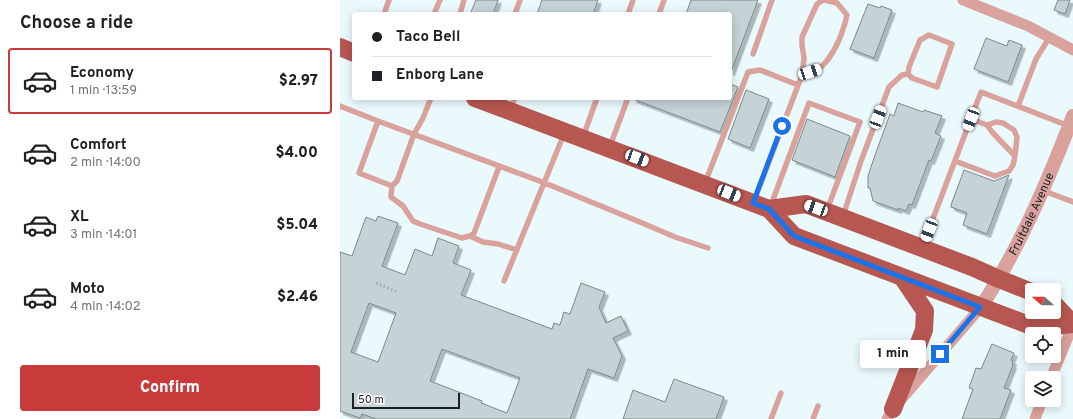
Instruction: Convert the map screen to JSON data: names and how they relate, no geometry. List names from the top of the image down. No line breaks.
{"streets":{"street":["Fruitdale Avenue"]},"scale_bar":"50 m","north":"left","page":{"heading":"Choose a ride","banner":["Taco Bell","Enborg Lane"],"list":[{"name":"Economy","note":"1 min · 13:59","value":"$2.97"},{"name":"Comfort","note":"2 min · 14:00","value":"$4.00"},{"name":"XL","note":"3 min · 14:01","value":"$5.04"},{"name":"Moto","note":"4 min · 14:02","value":"$2.46"}],"bubble":"1 min","buttons":"Confirm","scale":"50 m"}}
